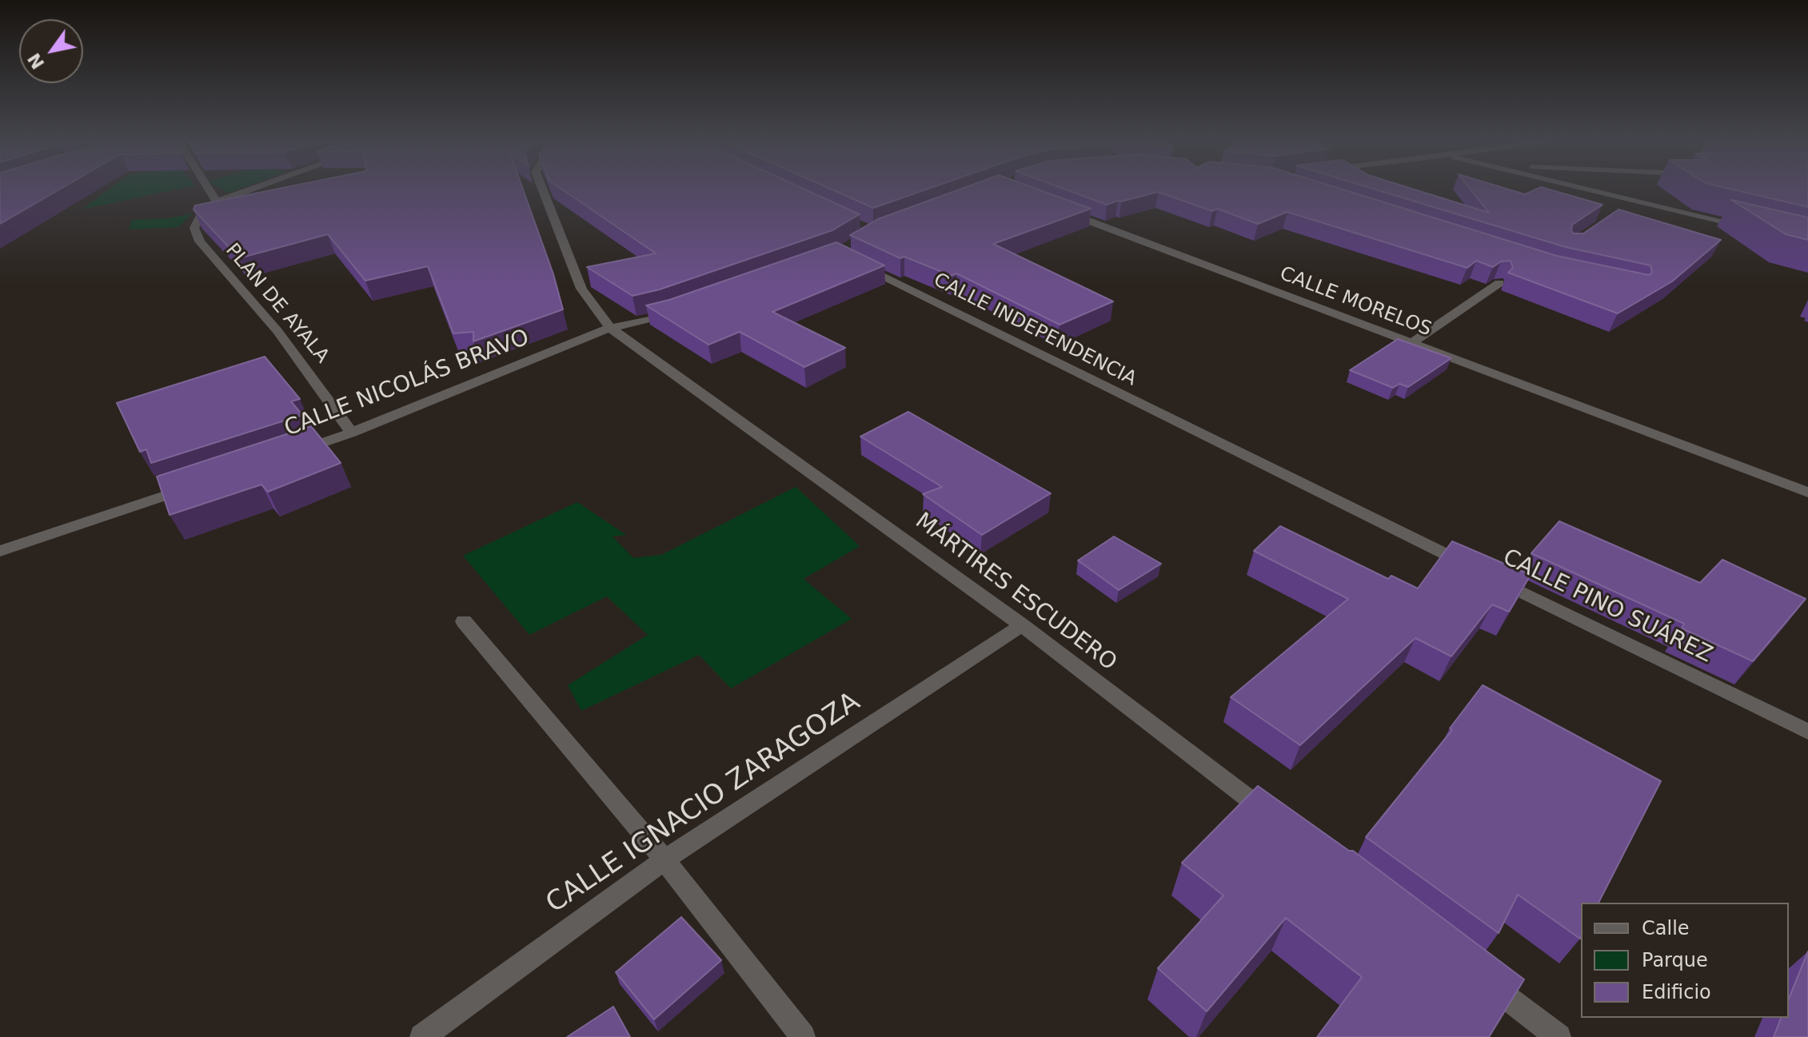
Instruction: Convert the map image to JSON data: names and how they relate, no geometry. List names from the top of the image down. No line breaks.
{"streets":{"street":["CALLE MORELOS","PLAN DE AYALA","CALLE INDEPENDENCIA","CALLE NICOLÁS BRAVO","MÁRTIRES ESCUDERO","CALLE PINO SUÁREZ","CALLE IGNACIO ZARAGOZA"]},"crossings":[["PLAN DE AYALA","CALLE NICOLÁS BRAVO"],["CALLE INDEPENDENCIA","CALLE PINO SUÁREZ"],["CALLE NICOLÁS BRAVO","MÁRTIRES ESCUDERO"],["MÁRTIRES ESCUDERO","CALLE IGNACIO ZARAGOZA"]],"legend":["Calle","Parque","Edificio"],"north":"bottom left"}
